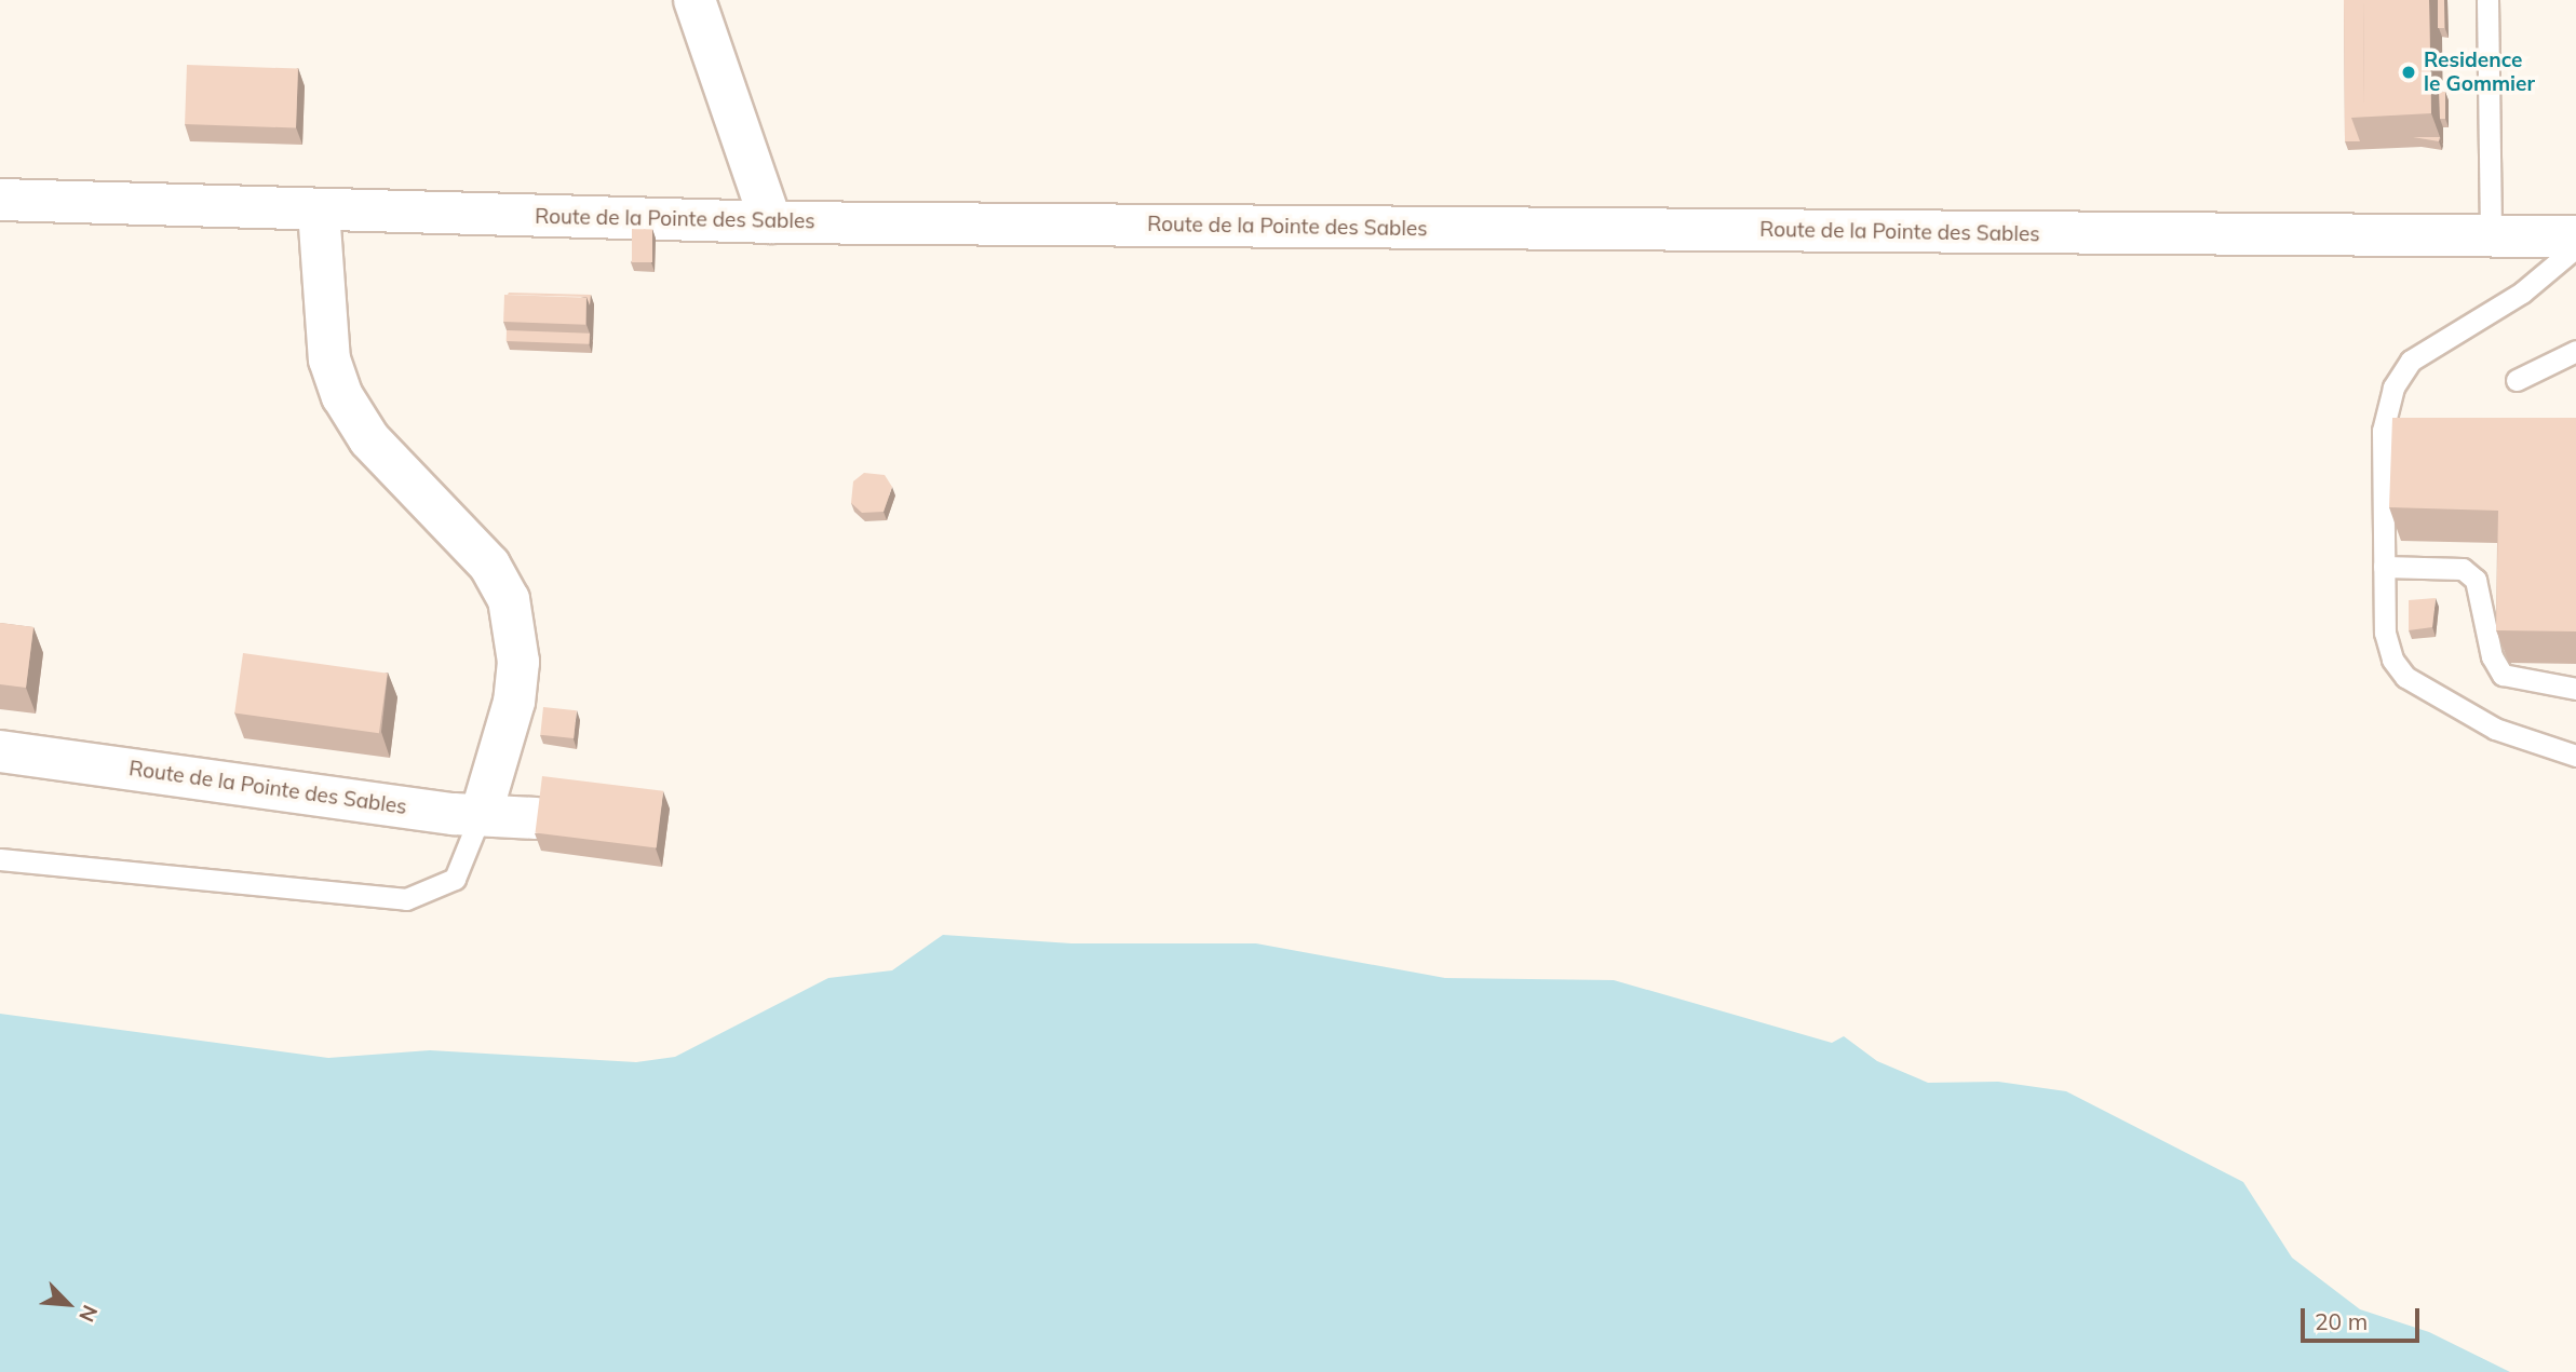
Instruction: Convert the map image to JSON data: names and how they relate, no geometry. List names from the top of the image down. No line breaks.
{"streets":{"street":["Route de la Pointe des Sables"]},"places":["Residence le Gommier"],"scale_bar":"20 m","north":"bottom right"}
